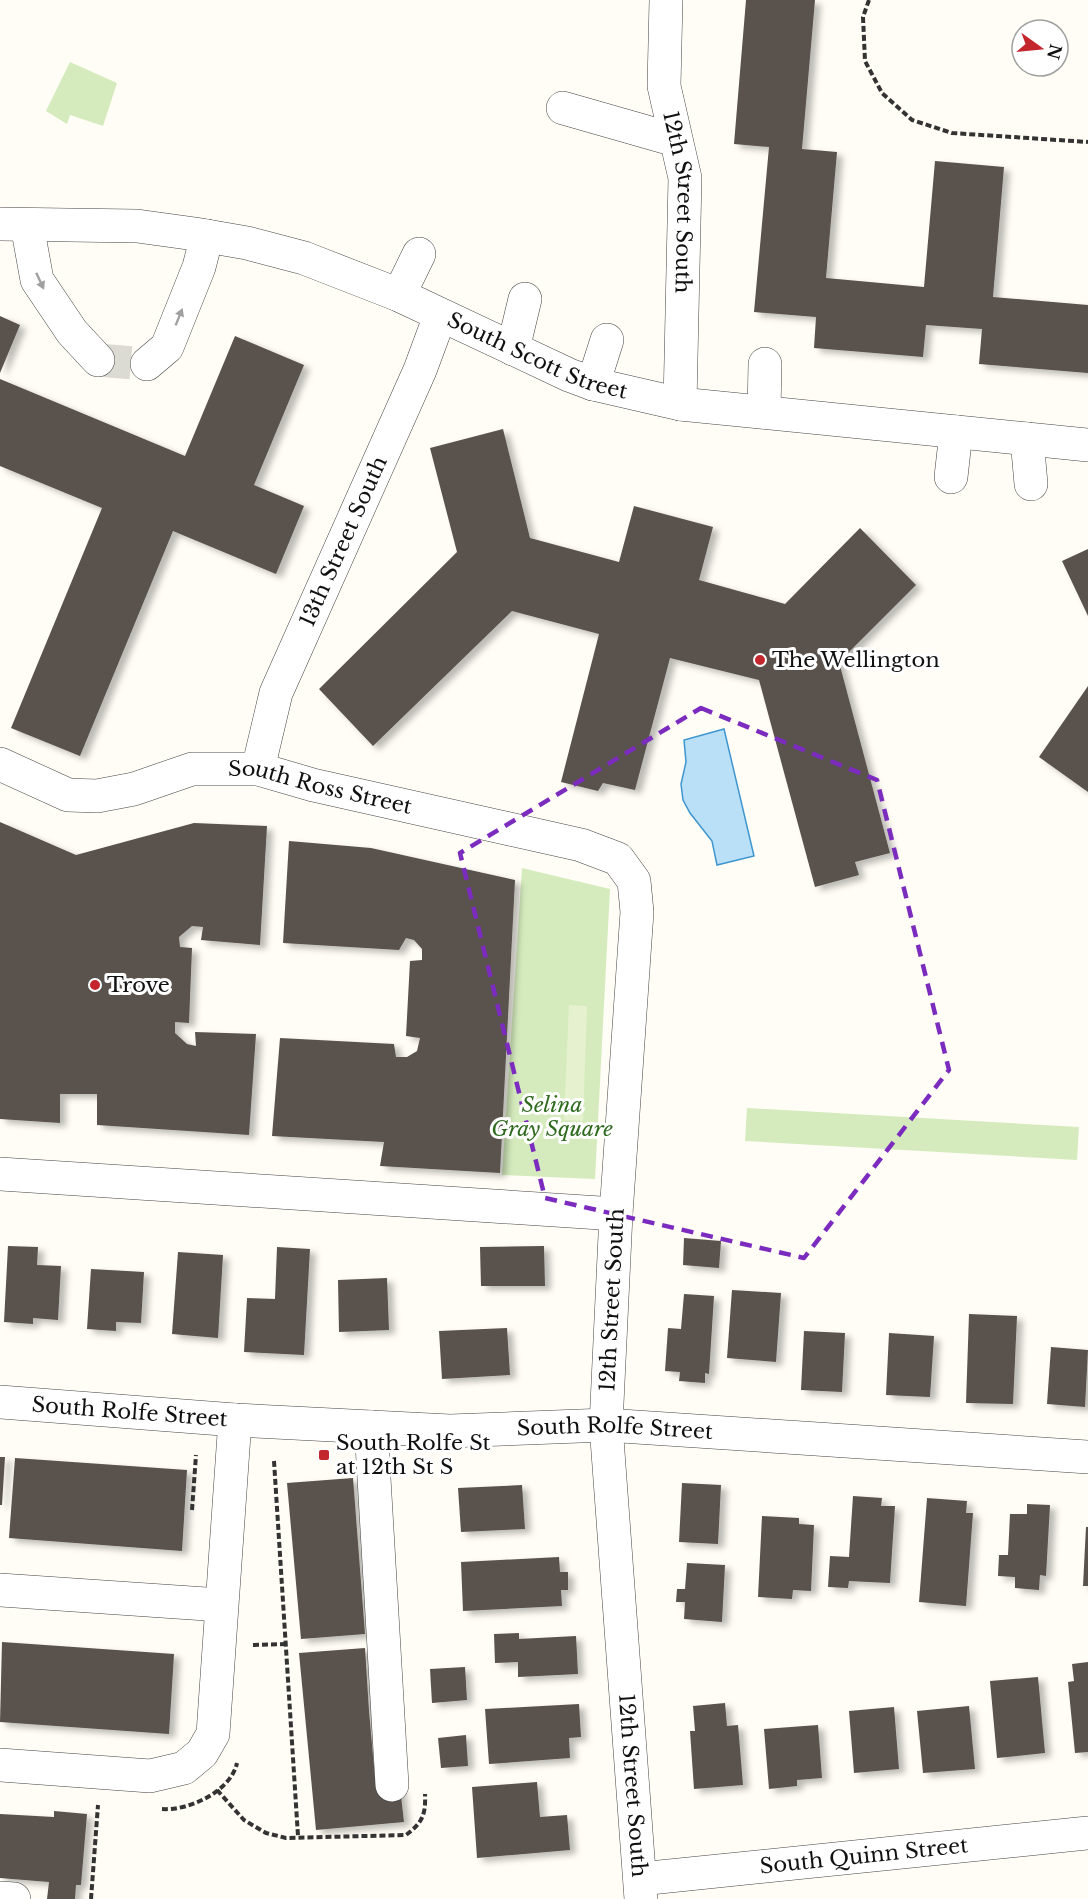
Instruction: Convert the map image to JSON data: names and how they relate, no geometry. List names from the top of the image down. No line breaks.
{"streets":{"street":["12th Street South","South Scott Street","13th Street South","South Ross Street","South Rolfe Street","South Quinn Street"]},"crossings":[["12th Street South","South Scott Street"],["12th Street South","South Ross Street"],["12th Street South","South Rolfe Street"],["12th Street South","South Quinn Street"],["South Scott Street","13th Street South"],["13th Street South","South Ross Street"]],"parks":["Selina Gray Square"],"places":{"other":["The Wellington","Trove"],"transit":["South Rolfe St at 12th St S"]},"north":"right"}
